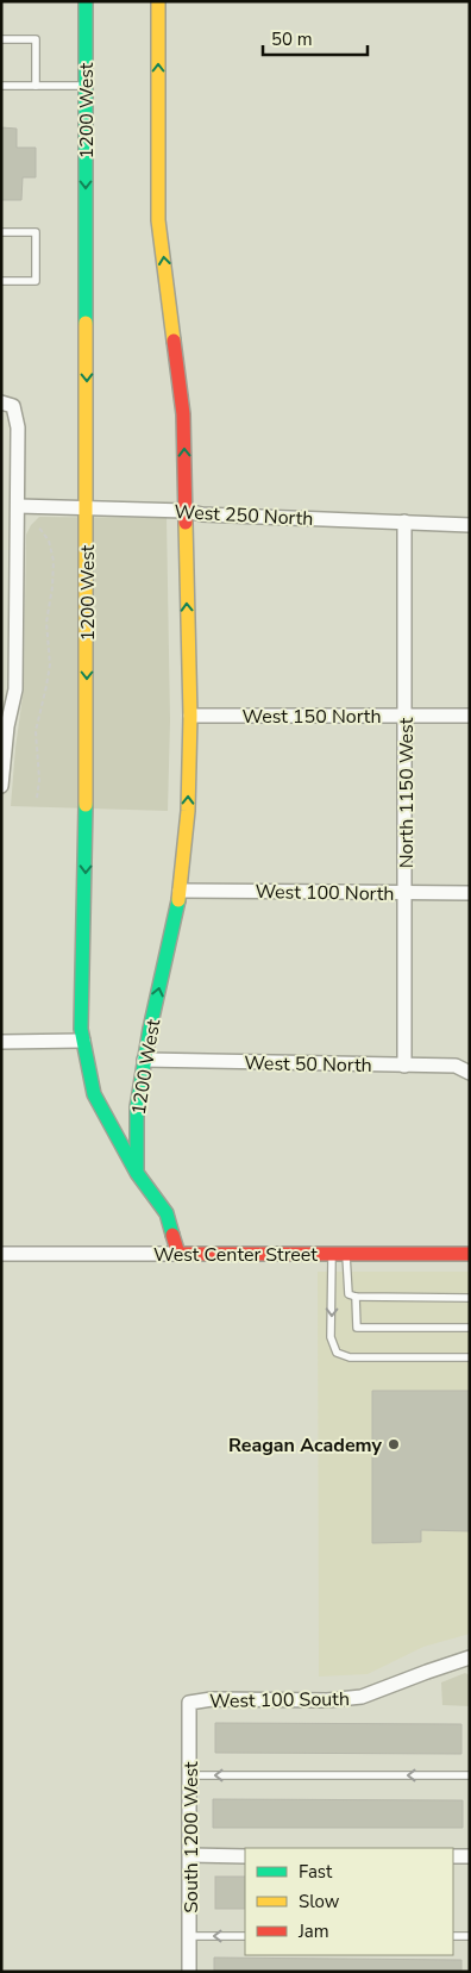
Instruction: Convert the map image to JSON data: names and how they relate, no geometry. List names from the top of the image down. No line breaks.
{"streets":{"street":["1200 West","West 250 North","West 150 North","North 1150 West","West 100 North","West 50 North","West Center Street","West 100 South","South 1200 West"]},"crossings":[["1200 West","West 250 North"],["1200 West","West 150 North"],["1200 West","West 100 North"],["1200 West","West 50 North"],["1200 West","West Center Street"],["West 250 North","North 1150 West"],["West 150 North","North 1150 West"],["North 1150 West","West 100 North"],["North 1150 West","West 50 North"],["West 100 South","South 1200 West"]],"places":["Reagan Academy"],"legend":["Fast","Slow","Jam"],"scale_bar":"50 m"}
